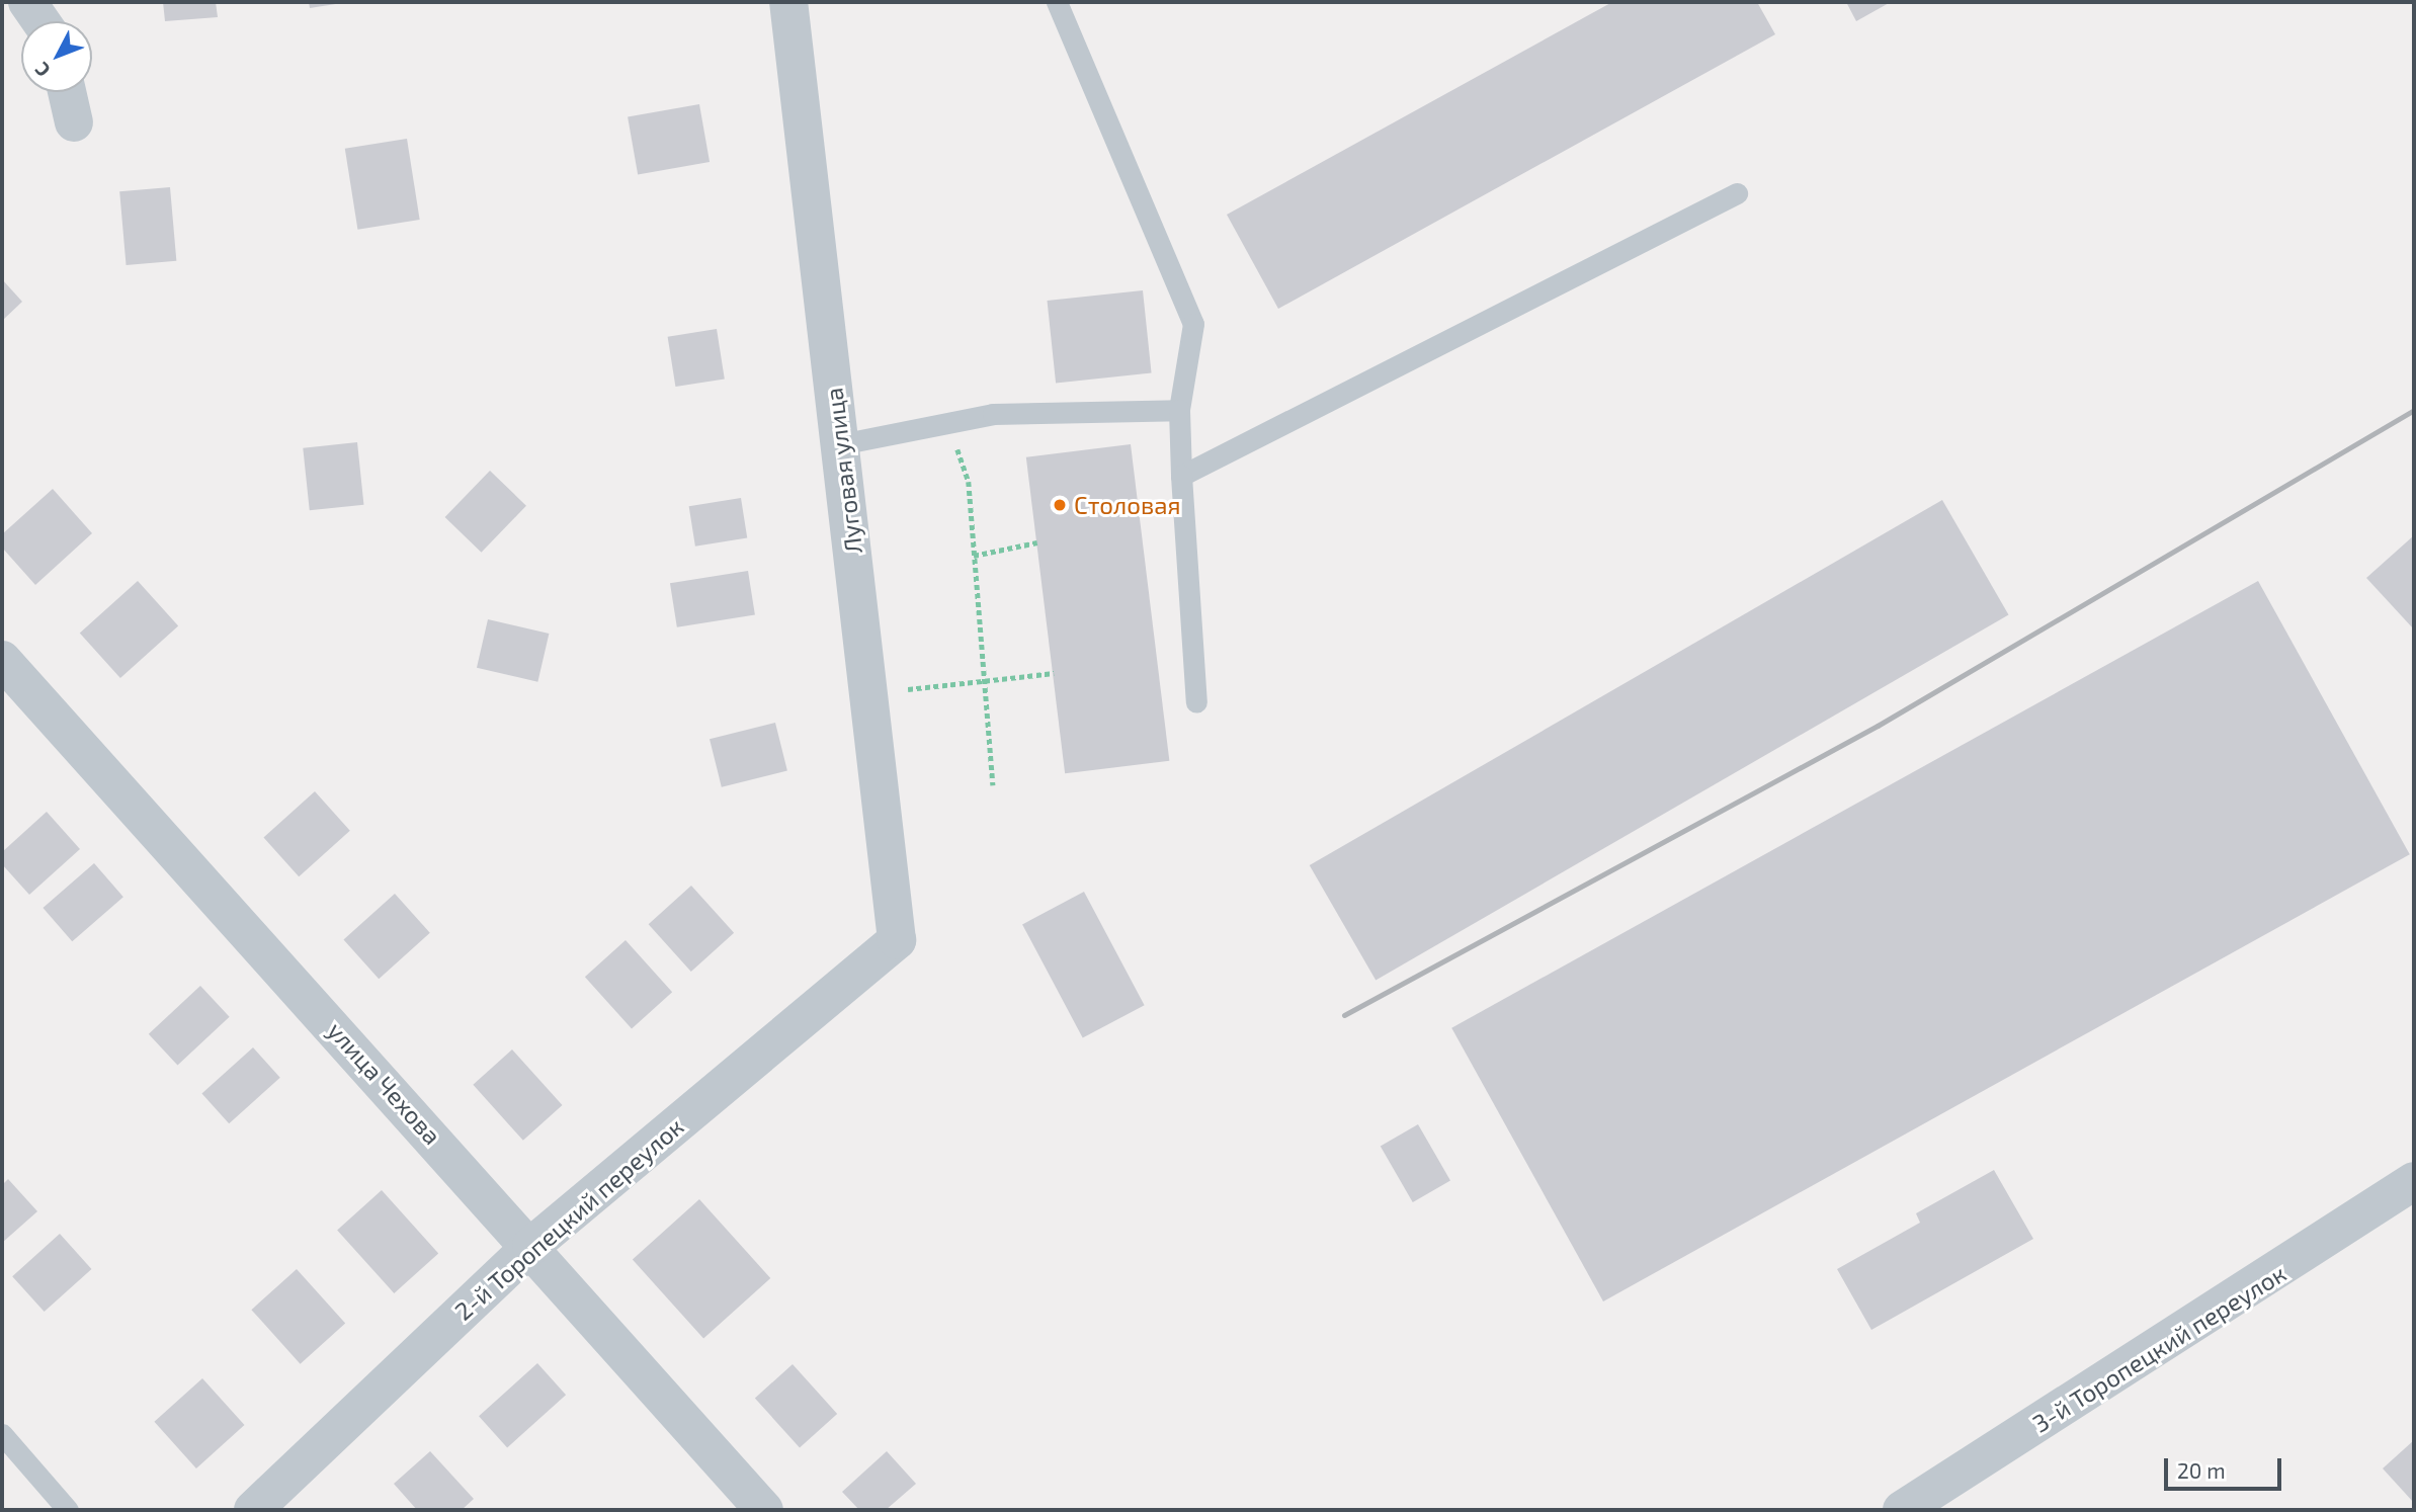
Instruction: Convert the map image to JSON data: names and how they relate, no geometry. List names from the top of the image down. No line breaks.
{"streets":{"street":["Луговая улица","улица Чехова","2-й Торопецкий переулок","3-й Торопецкий переулок"]},"crossings":[["Луговая улица","2-й Торопецкий переулок"],["улица Чехова","2-й Торопецкий переулок"]],"places":["Столовая"],"scale_bar":"20 m","north":"bottom left"}
